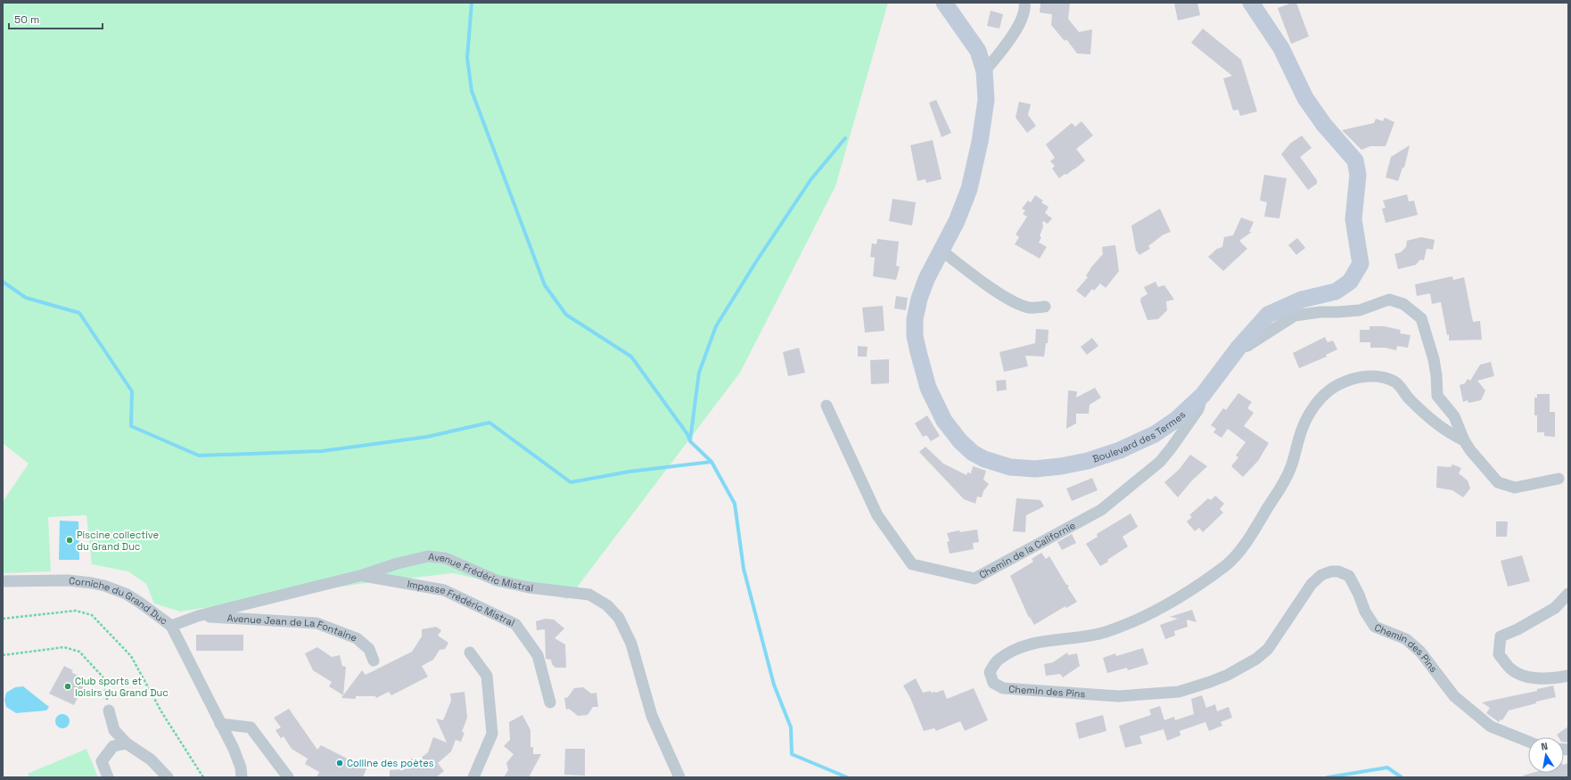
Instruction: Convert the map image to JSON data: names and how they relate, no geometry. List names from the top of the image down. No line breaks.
{"streets":{"street":["Boulevard des Termes","Chemin de la Californie","Avenue Frédéric Mistral","Corniche du Grand Duc","Impasse Frédéric Mistral","Avenue Jean de La Fontaine","Chemin des Pins"]},"crossings":[["Boulevard des Termes","Chemin de la Californie"],["Avenue Frédéric Mistral","Corniche du Grand Duc"],["Avenue Frédéric Mistral","Impasse Frédéric Mistral"],["Avenue Frédéric Mistral","Avenue Jean de La Fontaine"]],"places":["Piscine collective du Grand Duc","Club sports et loisirs du Grand Duc","Colline des poètes"],"scale_bar":"50 m","north":"top"}
